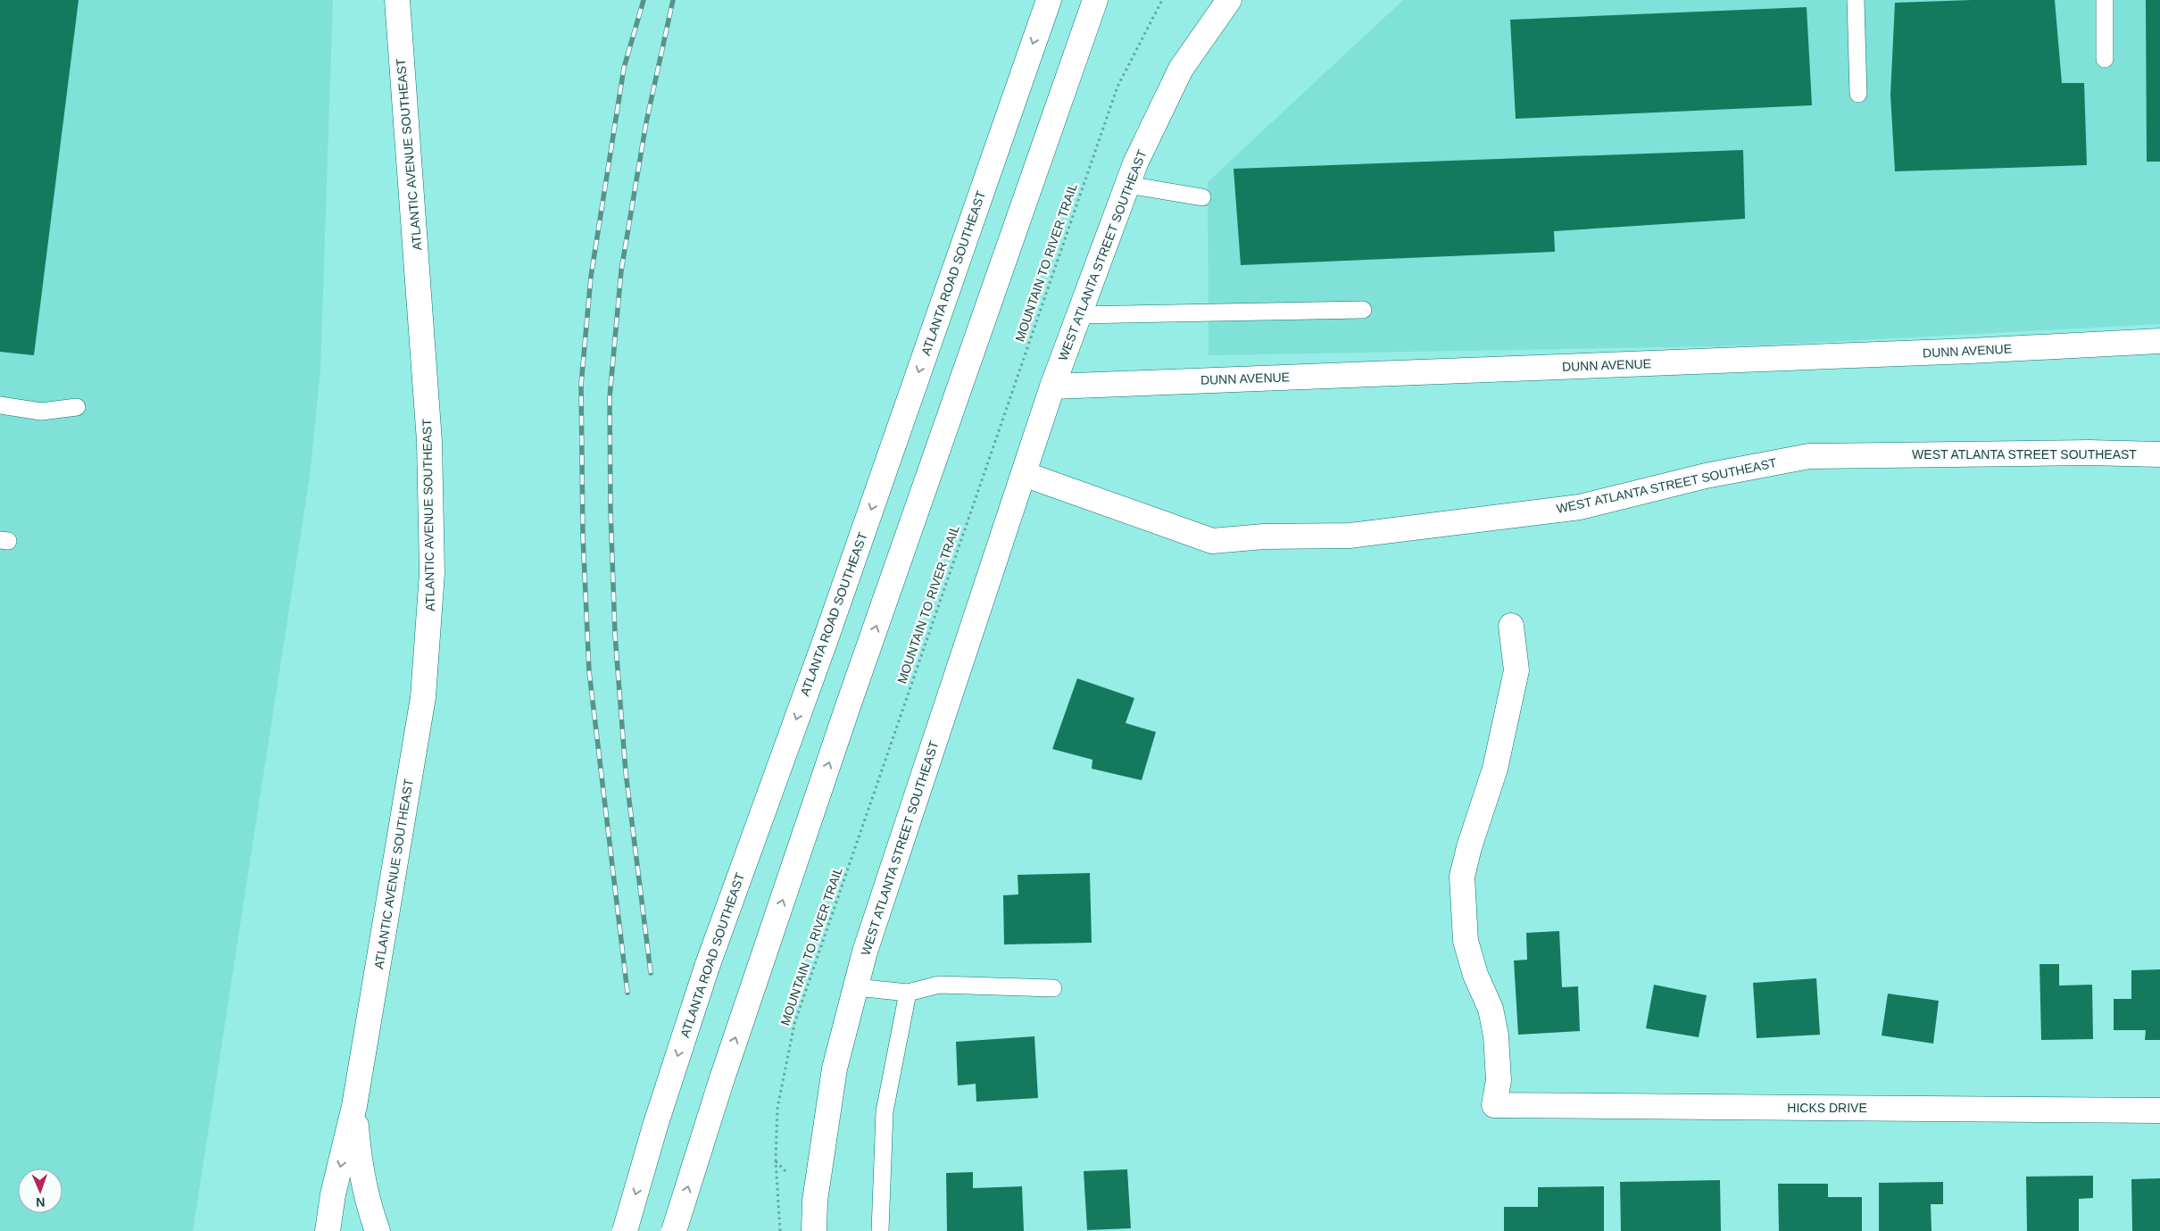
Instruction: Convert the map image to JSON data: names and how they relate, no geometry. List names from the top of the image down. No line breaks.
{"streets":{"street":["ATLANTIC AVENUE SOUTHEAST","WEST ATLANTA STREET SOUTHEAST","ATLANTA ROAD SOUTHEAST","DUNN AVENUE","HICKS DRIVE"],"path":["MOUNTAIN TO RIVER TRAIL"]},"crossings":[["WEST ATLANTA STREET SOUTHEAST","DUNN AVENUE"]],"north":"bottom"}
